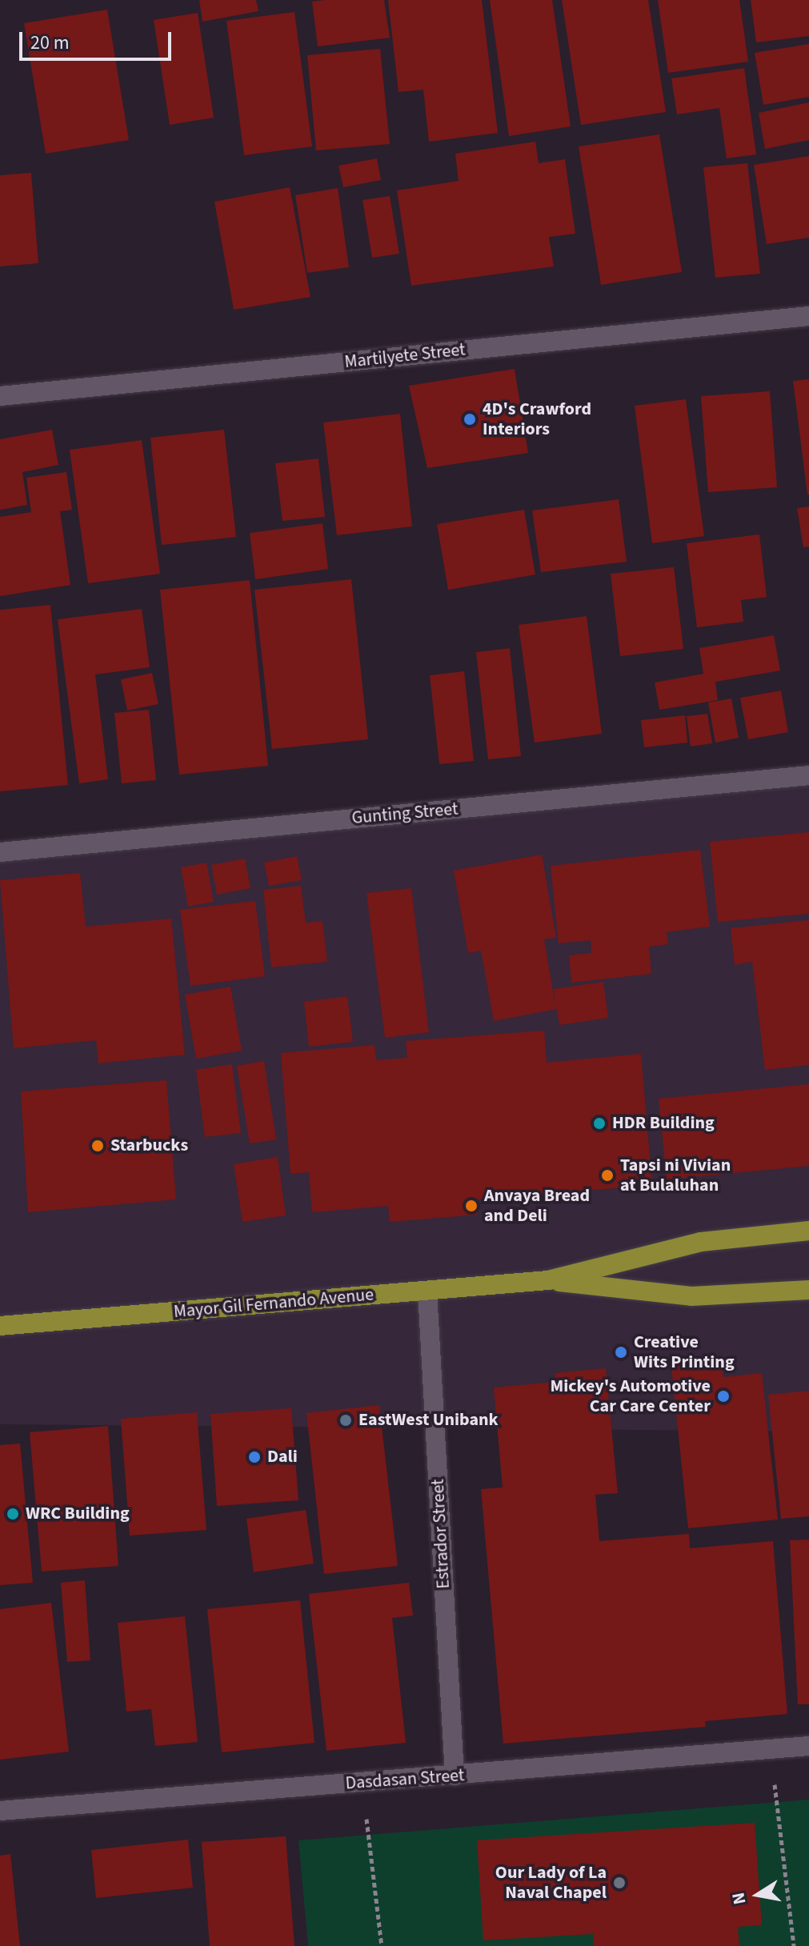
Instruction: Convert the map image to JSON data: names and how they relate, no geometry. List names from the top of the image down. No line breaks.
{"streets":{"main road":["Mayor Gil Fernando Avenue"],"street":["Martilyete Street","Gunting Street","Estrador Street","Dasdasan Street"]},"crossings":[["Mayor Gil Fernando Avenue","Estrador Street"],["Estrador Street","Dasdasan Street"]],"places":["4D's Crawford Interiors","HDR Building","Starbucks","Tapsi ni Vivian at Bulaluhan","Anvaya Bread and Deli","Creative Wits Printing","Mickey's Automotive Car Care Center","EastWest Unibank","Dali","WRC Building","Our Lady of La Naval Chapel"],"scale_bar":"20 m","north":"left"}
